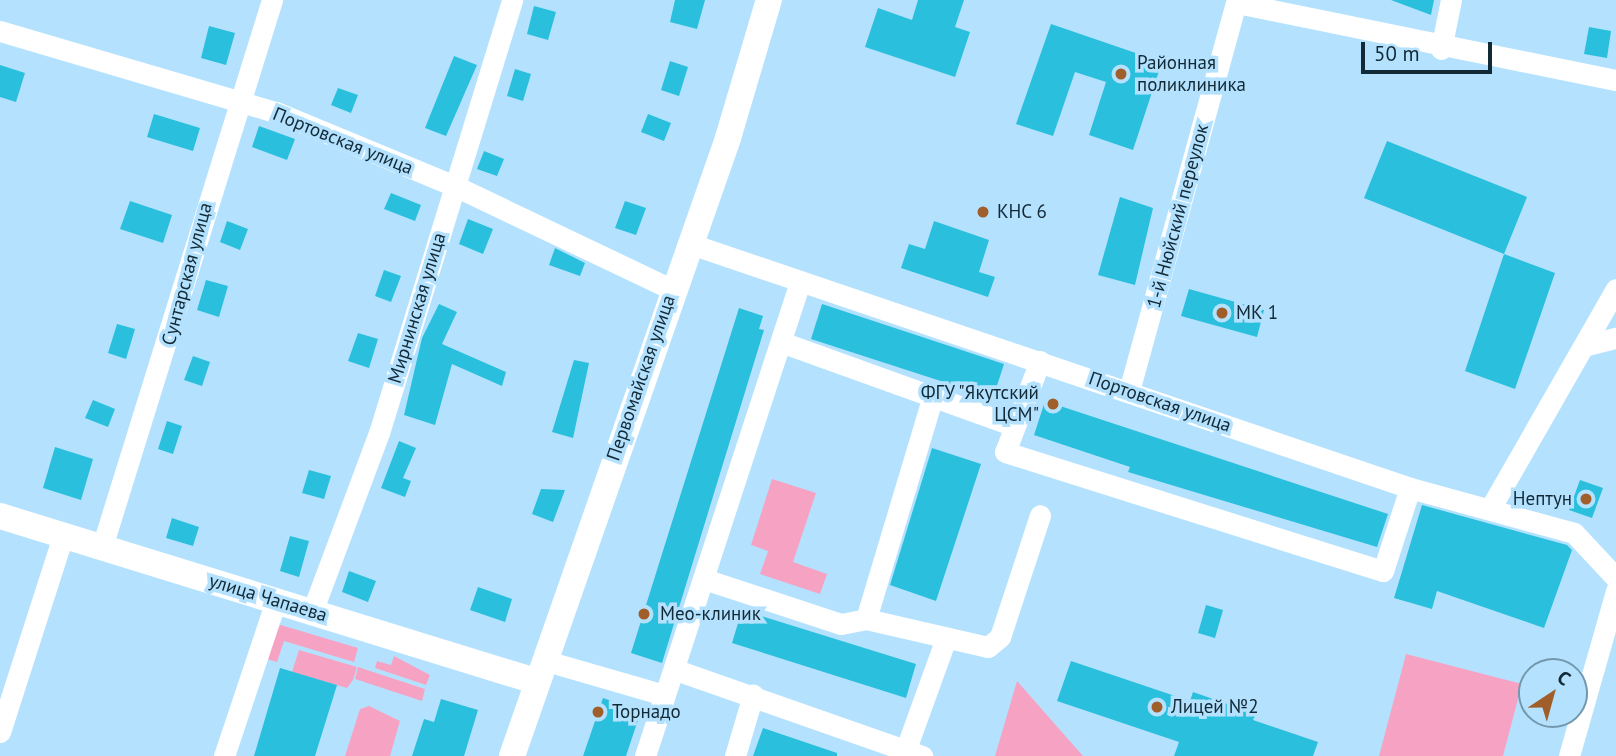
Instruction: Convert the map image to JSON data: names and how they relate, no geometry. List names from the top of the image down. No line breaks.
{"streets":{"main road":["Первомайская улица","улица Чапаева"],"street":["Портовская улица","1-й Нюйский переулок","Сунтарская улица","Мирнинская улица"]},"crossings":[["Портовская улица","1-й Нюйский переулок"],["Портовская улица","Сунтарская улица"],["Портовская улица","Мирнинская улица"],["Портовская улица","Первомайская улица"],["Сунтарская улица","улица Чапаева"],["Мирнинская улица","улица Чапаева"],["Первомайская улица","улица Чапаева"]],"places":["Районная поликлиника","КНС 6","МК 1","ФГУ \"Якутский ЦСМ\"","Нептун","Мео-клиник","Лицей №2","Торнадо"],"scale_bar":"50 m","north":"top right"}
